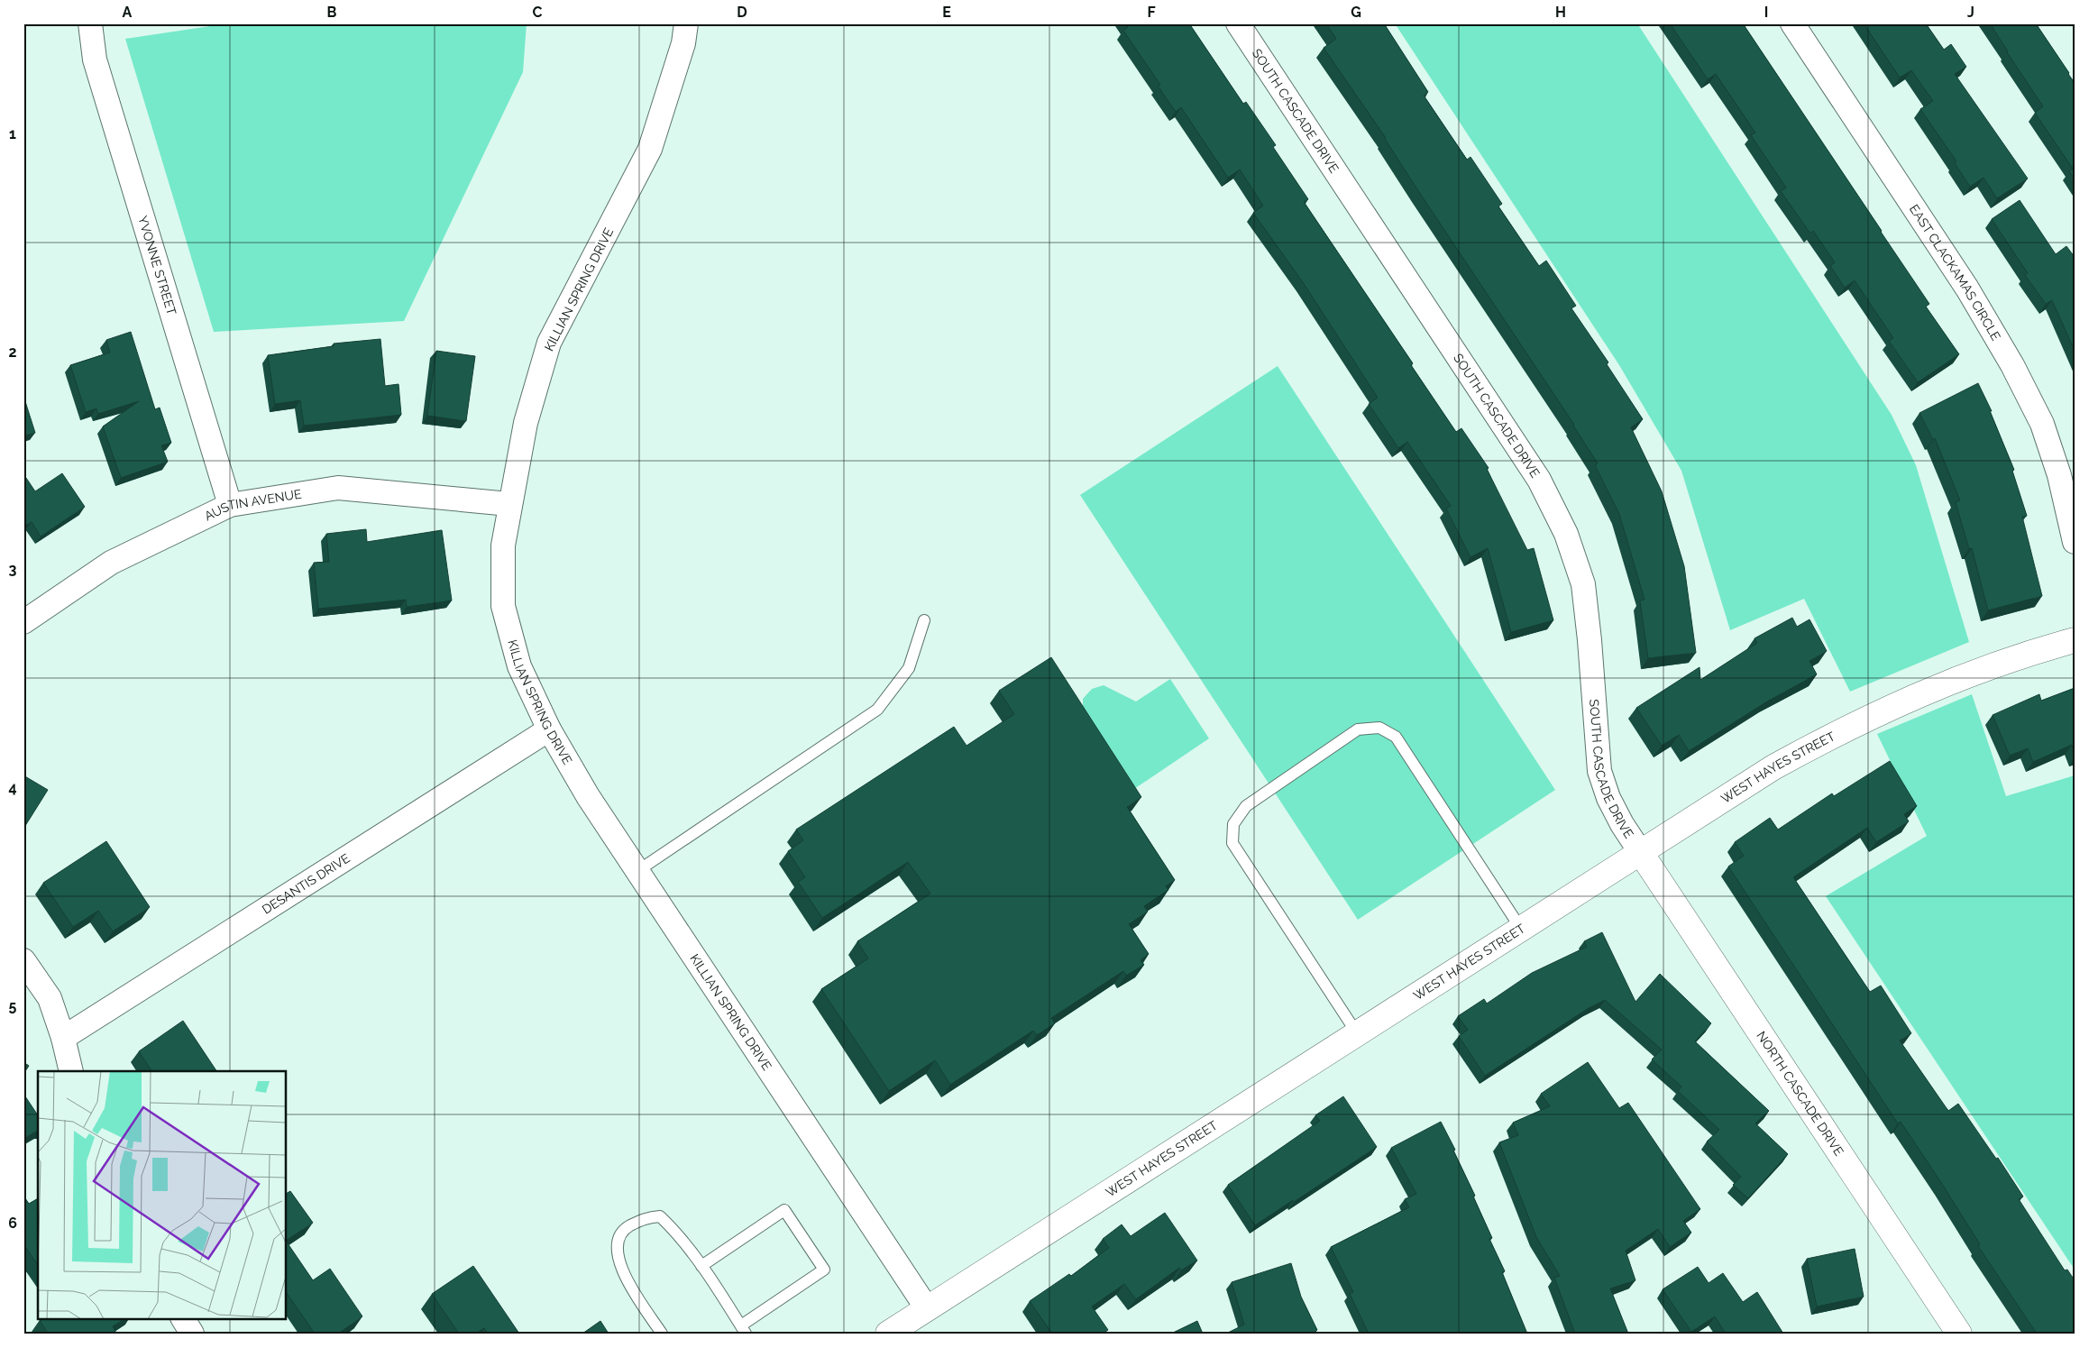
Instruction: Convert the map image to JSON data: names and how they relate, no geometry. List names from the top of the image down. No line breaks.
{"streets":{"street":["SOUTH CASCADE DRIVE","YVONNE STREET","EAST CLACKAMAS CIRCLE","KILLIAN SPRING DRIVE","AUSTIN AVENUE","WEST HAYES STREET","DESANTIS DRIVE","NORTH CASCADE DRIVE"]},"crossings":[["SOUTH CASCADE DRIVE","WEST HAYES STREET"],["SOUTH CASCADE DRIVE","NORTH CASCADE DRIVE"],["YVONNE STREET","AUSTIN AVENUE"],["KILLIAN SPRING DRIVE","AUSTIN AVENUE"],["KILLIAN SPRING DRIVE","WEST HAYES STREET"],["KILLIAN SPRING DRIVE","DESANTIS DRIVE"],["WEST HAYES STREET","NORTH CASCADE DRIVE"]],"grid":{"columns":["A","B","C","D","E","F","G","H","I","J"],"rows":["1","2","3","4","5","6"]}}
